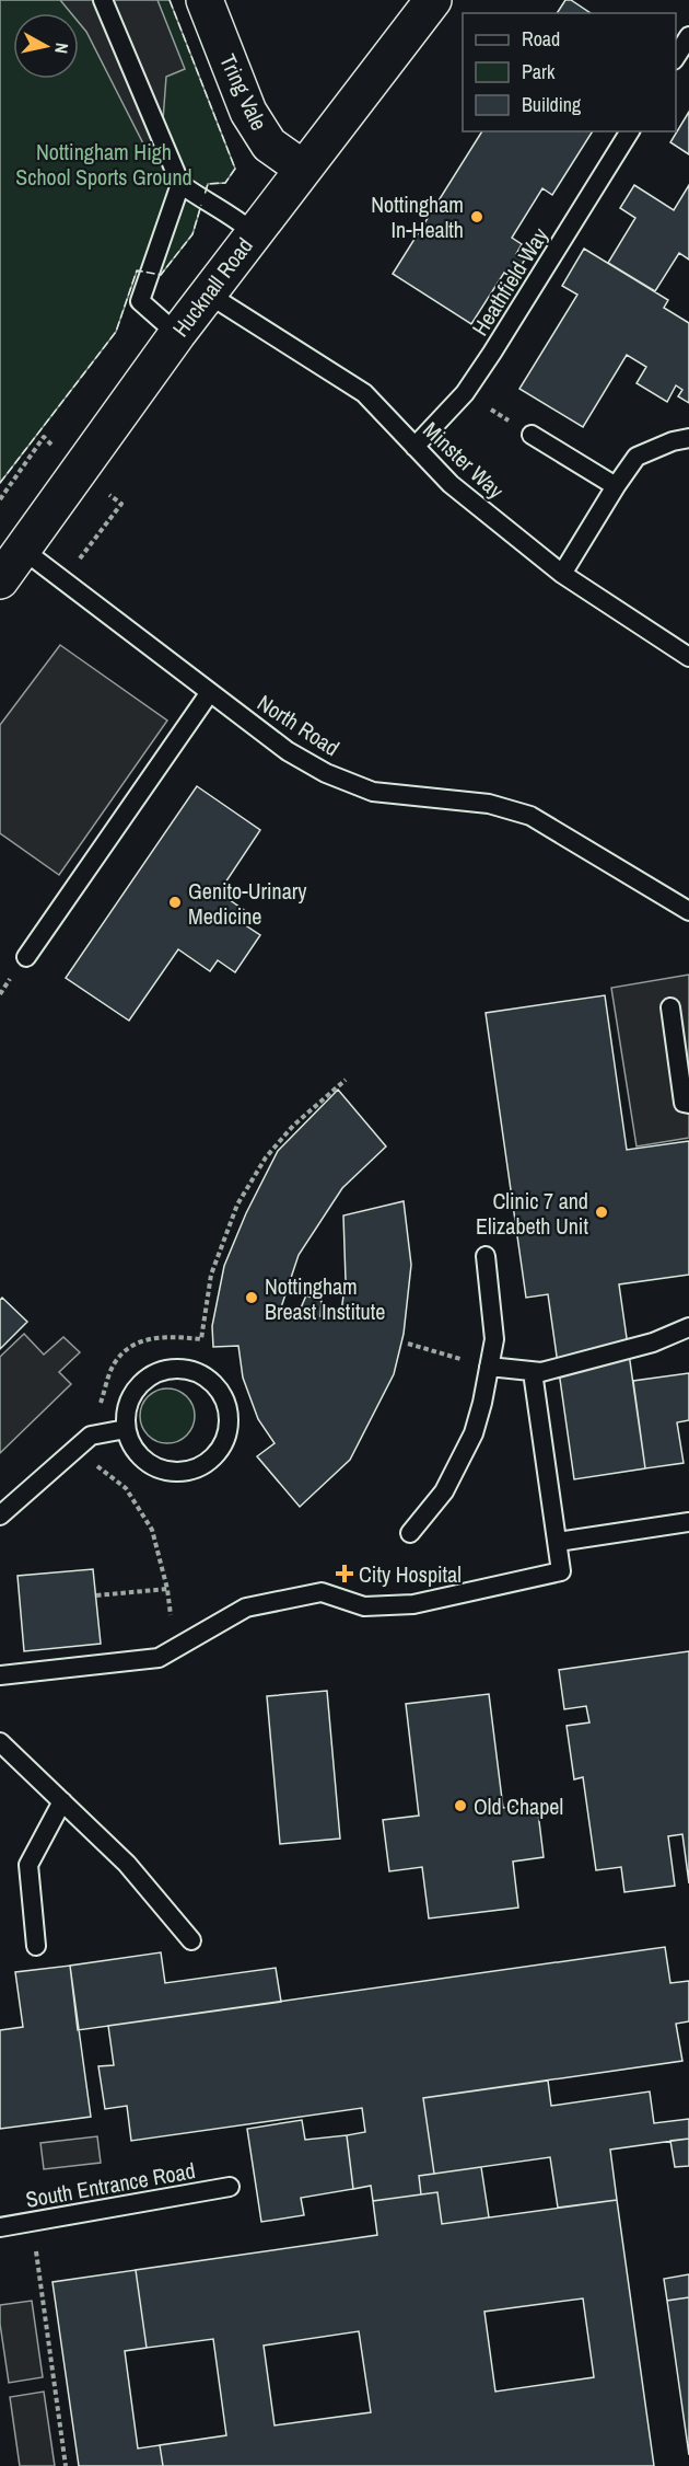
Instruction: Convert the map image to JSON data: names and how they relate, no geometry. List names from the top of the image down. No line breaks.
{"streets":{"main road":["Tring Vale","Hucknall Road"],"lane":["Heathfield Way","Minster Way","North Road","South Entrance Road"]},"crossings":[["Tring Vale","Hucknall Road"],["Heathfield Way","Minster Way"],["Hucknall Road","Minster Way"],["Hucknall Road","North Road"]],"parks":["Nottingham High School Sports Ground"],"places":{"other":["Nottingham In-Health","Genito-Urinary Medicine","Clinic 7 and Elizabeth Unit","Nottingham Breast Institute","Old Chapel"],"health":["City Hospital"]},"legend":["Road","Park","Building"],"north":"right"}
